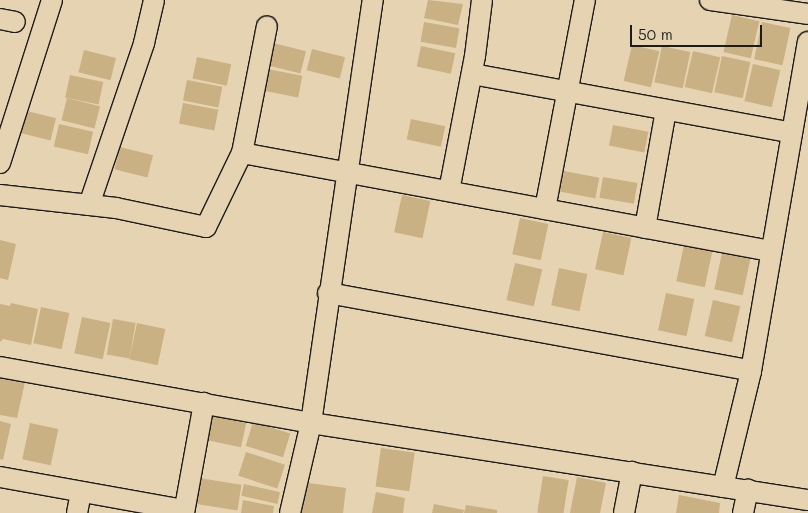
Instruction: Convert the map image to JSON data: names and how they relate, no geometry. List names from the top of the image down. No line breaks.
{"scale_bar":"50 m"}
